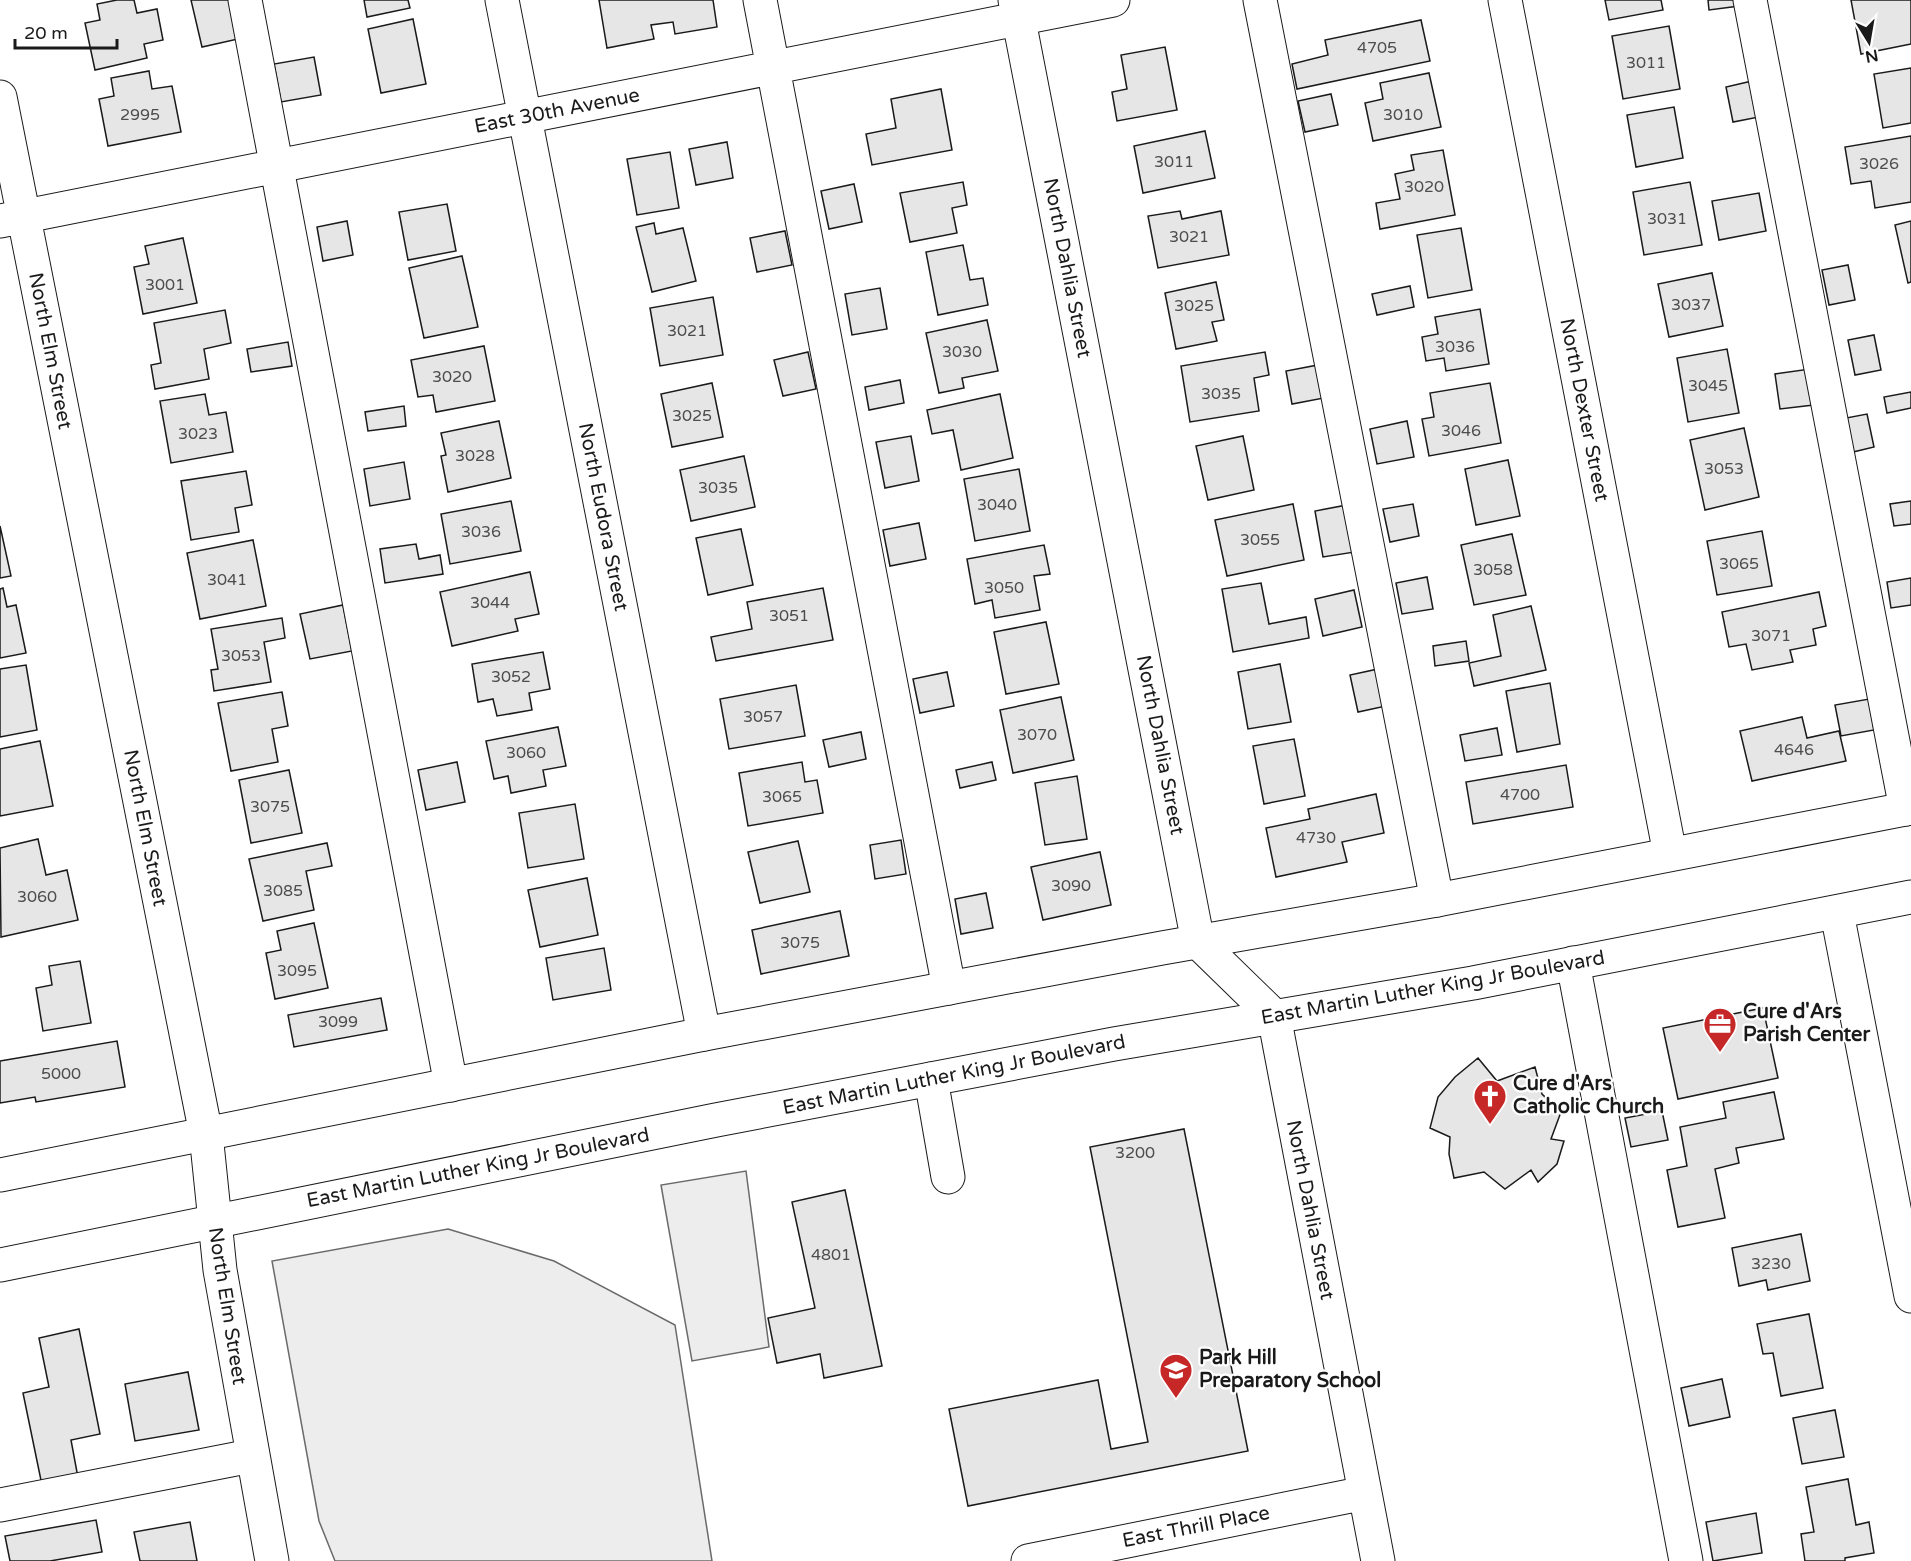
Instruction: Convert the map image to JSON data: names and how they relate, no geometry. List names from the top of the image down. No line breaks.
{"streets":{"street":["East 30th Avenue","North Dahlia Street","North Elm Street","North Dexter Street","North Eudora Street","East Martin Luther King Jr Boulevard","East Thrill Place"]},"crossings":[["East 30th Avenue","North Dahlia Street"],["East 30th Avenue","North Elm Street"],["East 30th Avenue","North Eudora Street"],["North Dahlia Street","East Martin Luther King Jr Boulevard"],["North Dahlia Street","East Thrill Place"],["North Elm Street","East Martin Luther King Jr Boulevard"]],"places":{"office":["Cure d'Ars Parish Center"],"church":["Cure d'Ars Catholic Church"],"school or university":["Park Hill Preparatory School"]},"house_numbers":["4705","3011","2995","3010","3011","3026","3020","3031","3021","3001","3037","3025","3021","3036","3030","3020","3045","3035","3025","3046","3023","3028","3053","3035","3040","3036","3055","3065","3058","3041","3050","3044","3051","3071","3053","3052","3057","3070","4646","3060","4700","3065","3075","4730","3090","3085","3060","3075","3095","3099","5000","3200","4801","3230"],"scale_bar":"20 m","north":"bottom"}
